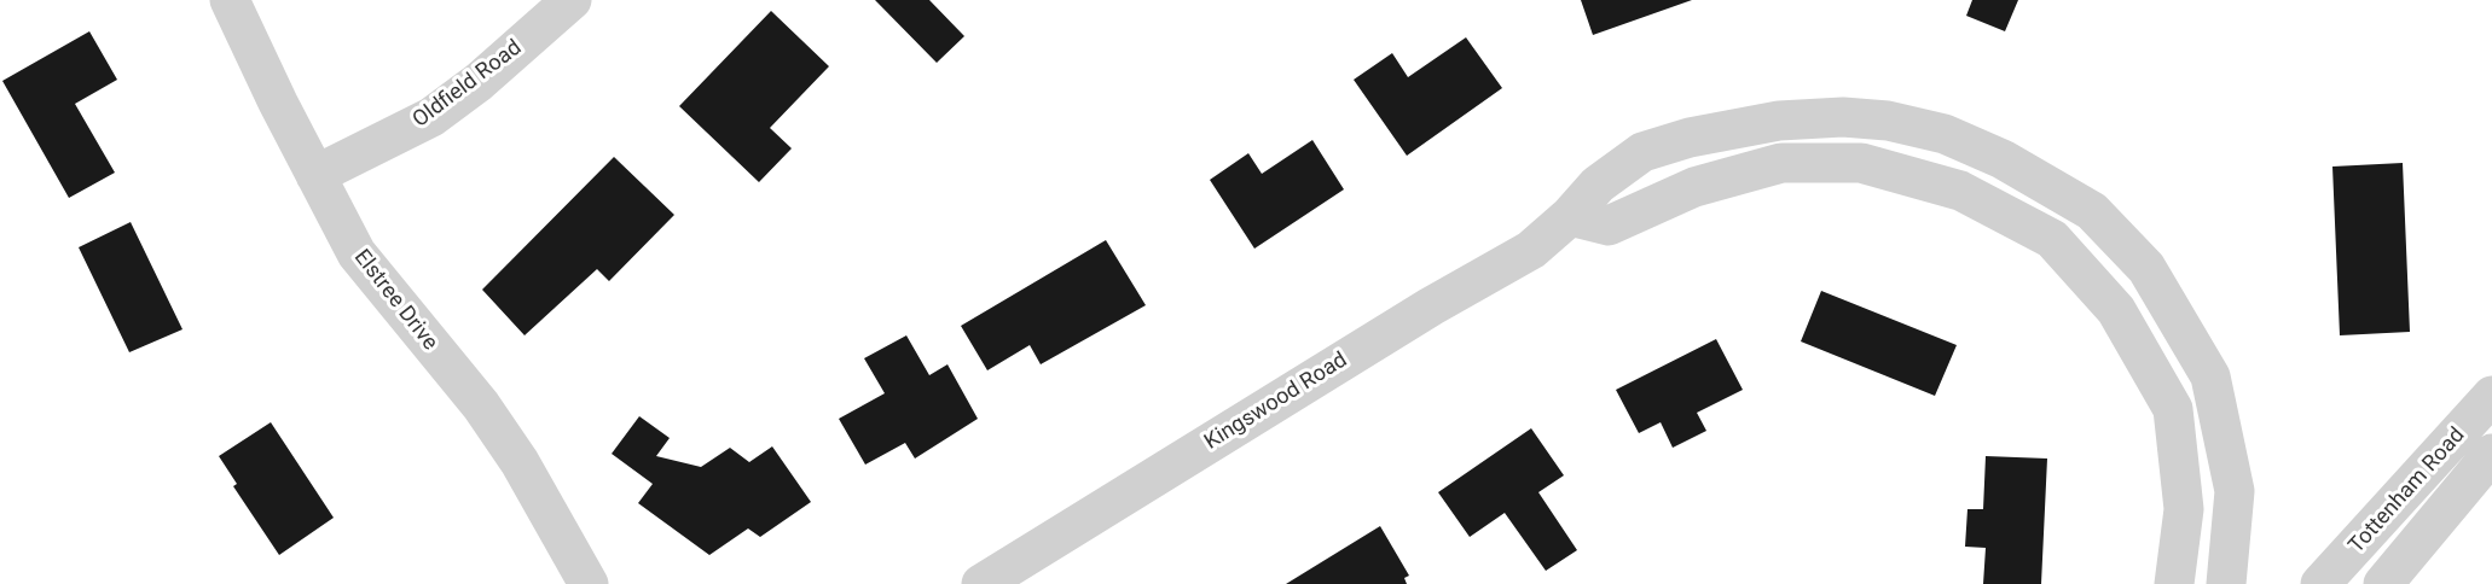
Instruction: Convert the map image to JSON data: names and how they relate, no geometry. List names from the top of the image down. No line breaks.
{"streets":{"street":["Oldfield Road","Elstree Drive","Kingswood Road","Tottenham Road"]},"crossings":[["Oldfield Road","Elstree Drive"]]}
